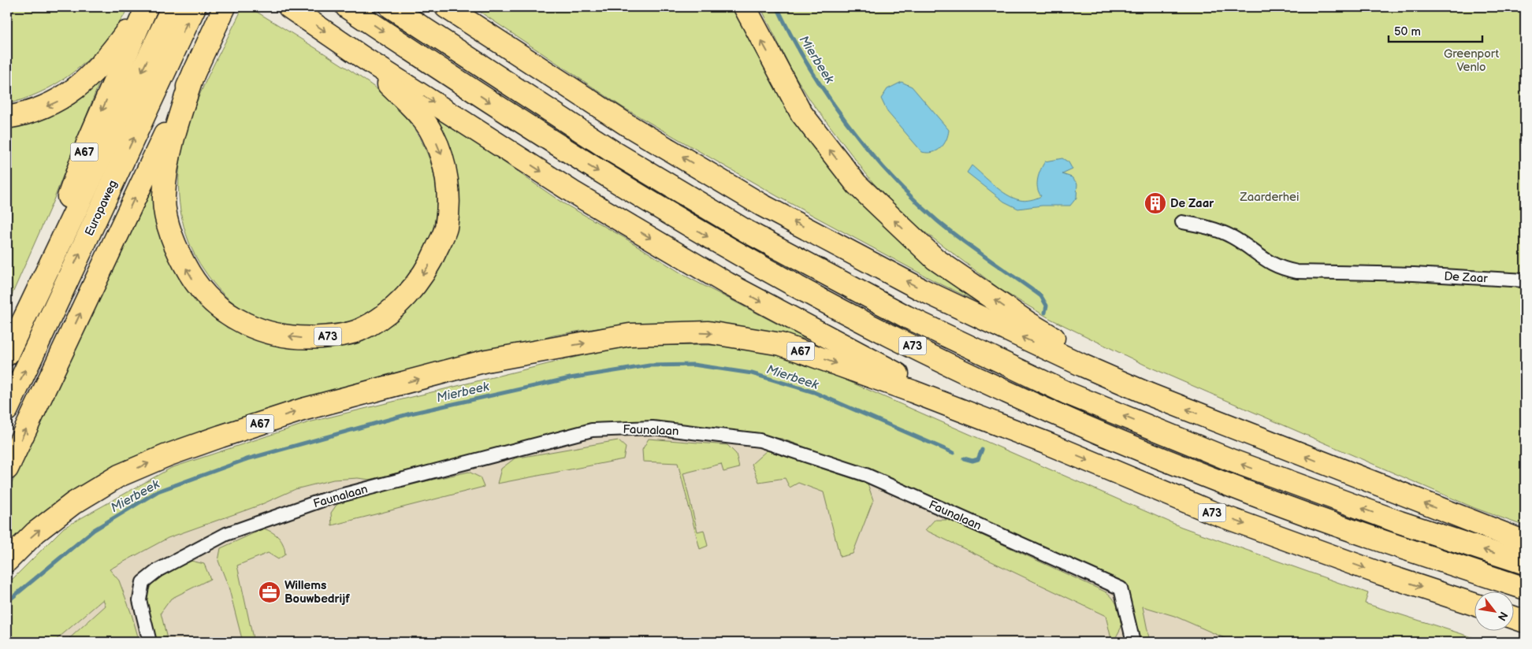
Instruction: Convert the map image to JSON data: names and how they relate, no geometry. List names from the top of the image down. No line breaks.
{"streets":{"highway":["A67","Europaweg","A73"],"street":["De Zaar","Faunalaan"]},"crossings":[["A67","Europaweg"],["A67","A73"]],"water":["Mierbeek"],"parks":["Greenport Venlo","Zaarderhei"],"places":{"building":["De Zaar"],"office":["Willems Bouwbedrijf"]},"scale_bar":"50 m","north":"bottom right"}
